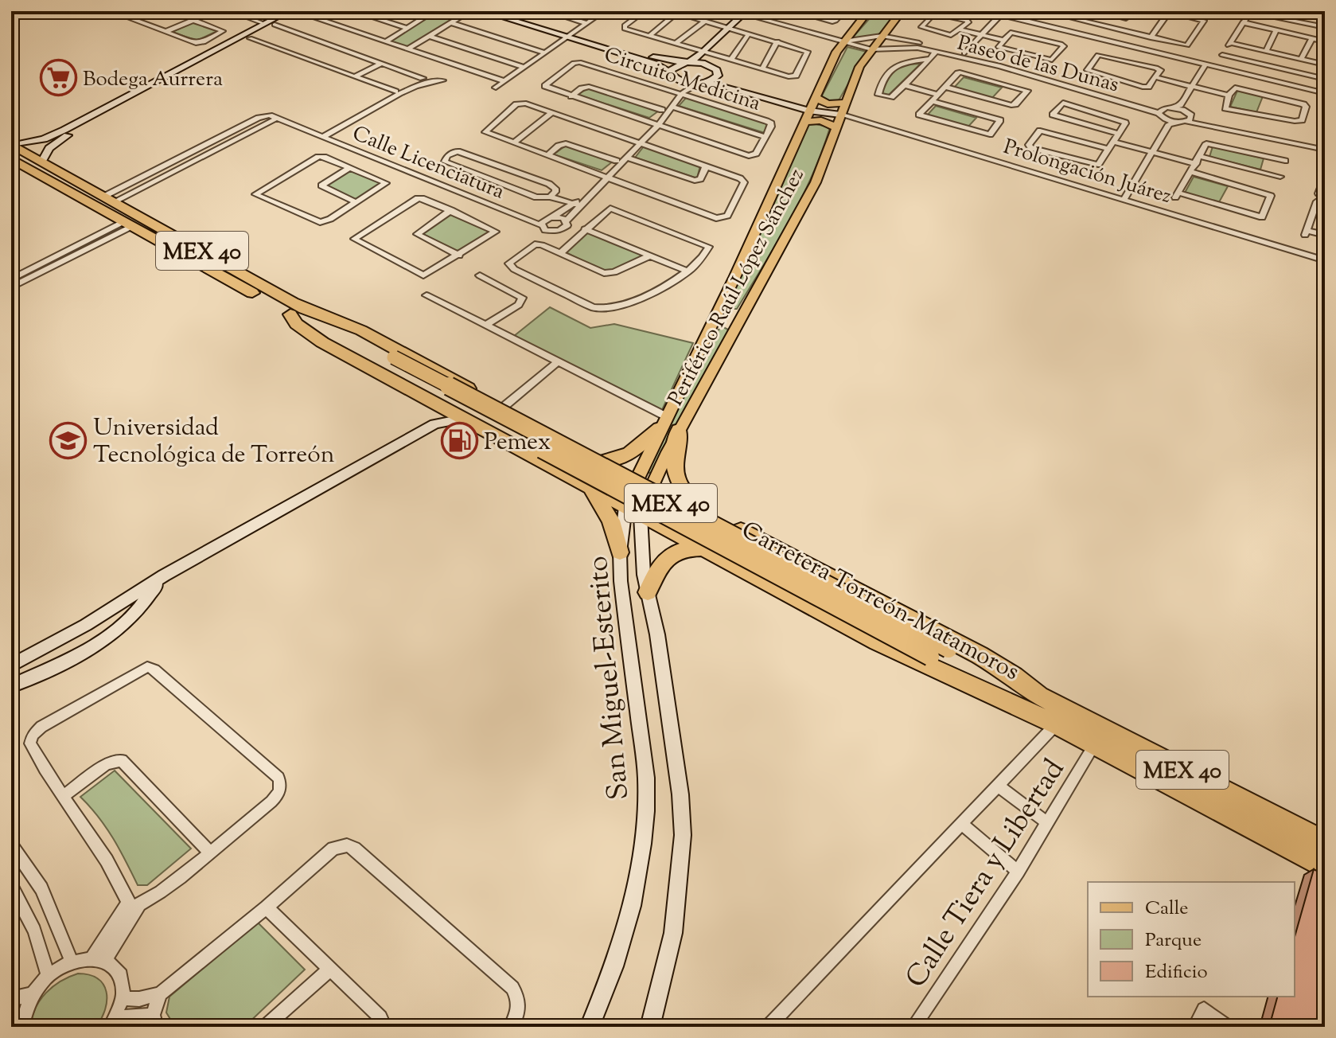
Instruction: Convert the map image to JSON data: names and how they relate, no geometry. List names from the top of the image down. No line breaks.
{"streets":{"highway":["MEX 40","Carretera Torreón-Matamoros"],"main road":["Periférico Raúl López Sánchez"],"street":["Paseo de las Dunas","Circuito Medicina","Calle Licenciatura","Prolongación Juárez","San Miguel-Esterito","Calle Tiera y Libertad"]},"crossings":[["Paseo de las Dunas","Periférico Raúl López Sánchez"],["Prolongación Juárez","Periférico Raúl López Sánchez"],["MEX 40","Carretera Torreón-Matamoros"],["Periférico Raúl López Sánchez","San Miguel-Esterito"],["Carretera Torreón-Matamoros","Calle Tiera y Libertad"]],"places":{"supermarket":["Bodega Aurrera"],"school or university":["Universidad Tecnológica de Torreón"],"fuel station":["Pemex"]},"legend":["Calle","Parque","Edificio"]}
